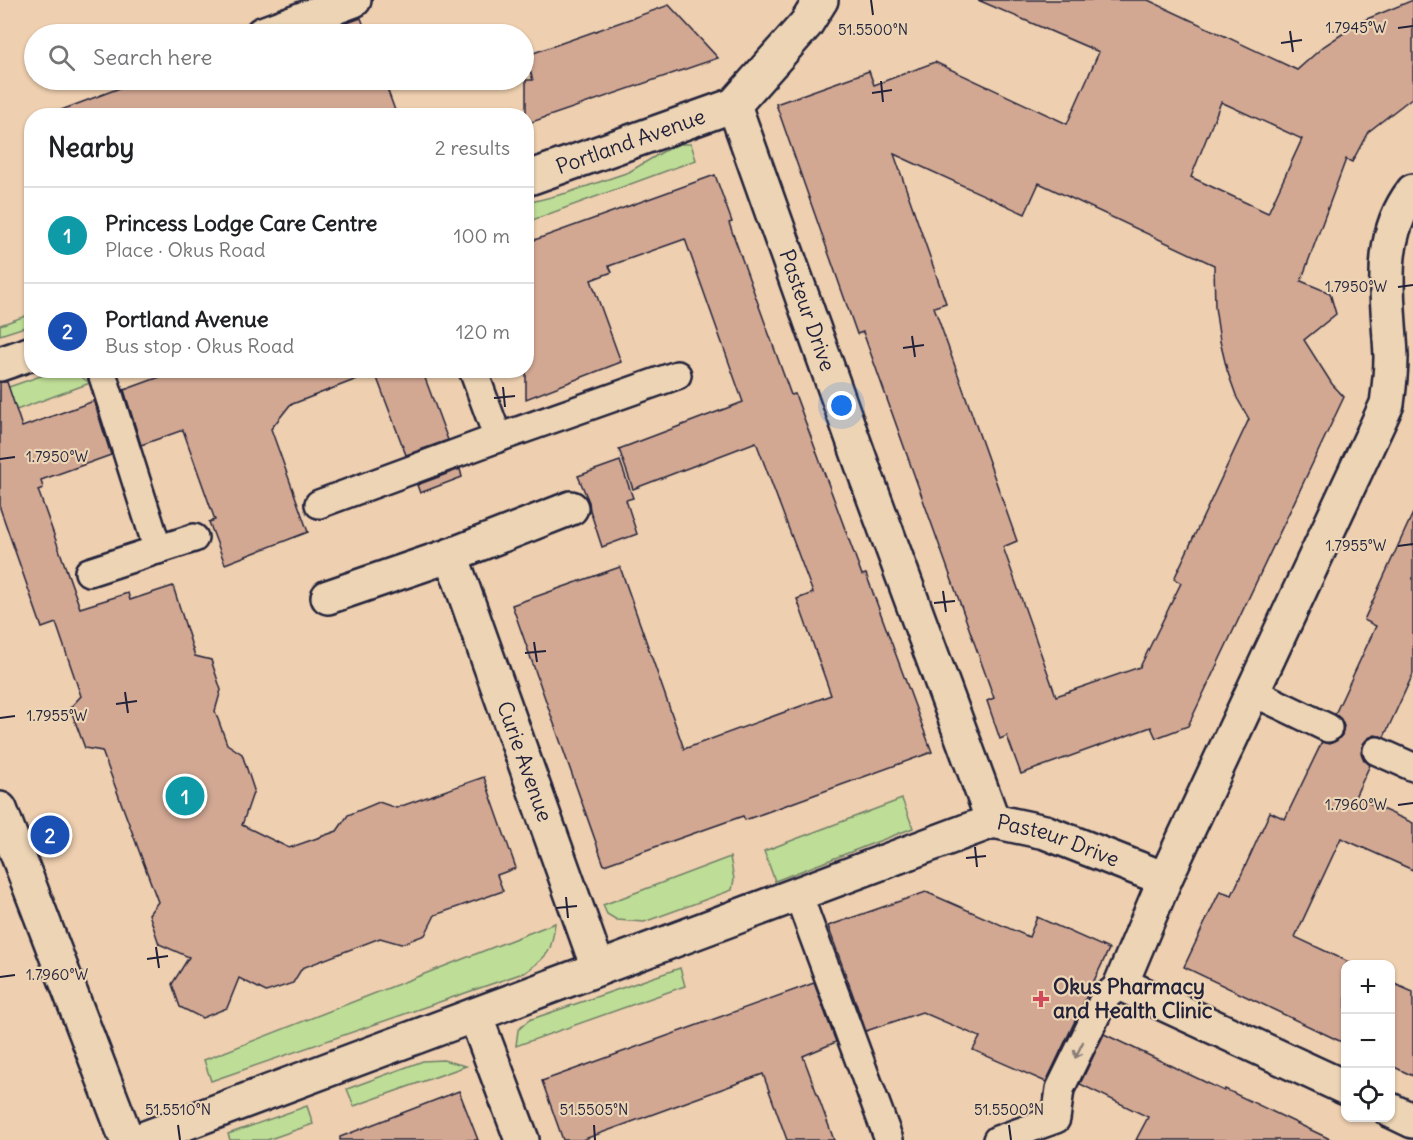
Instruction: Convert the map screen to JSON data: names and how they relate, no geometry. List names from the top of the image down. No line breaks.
{"streets":{"street":["Portland Avenue","Pasteur Drive","Curie Avenue"]},"crossings":[["Portland Avenue","Pasteur Drive"]],"places":{"health":["Okus Pharmacy and Health Clinic"]},"page":{"search":"Search here","heading":["Nearby","2 results"],"list":[{"mark":"1","name":"Princess Lodge Care Centre","note":"Place · Okus Road","value":"100 m"},{"mark":"2","name":"Portland Avenue","note":"Bus stop · Okus Road","value":"120 m"}],"pins":["1","2"],"map_buttons":["+","−"]},"coordinates":["1.7945°W","51.5500°N","1.7950°W","1.7955°W","1.7960°W","51.5510°N","51.5505°N"]}
